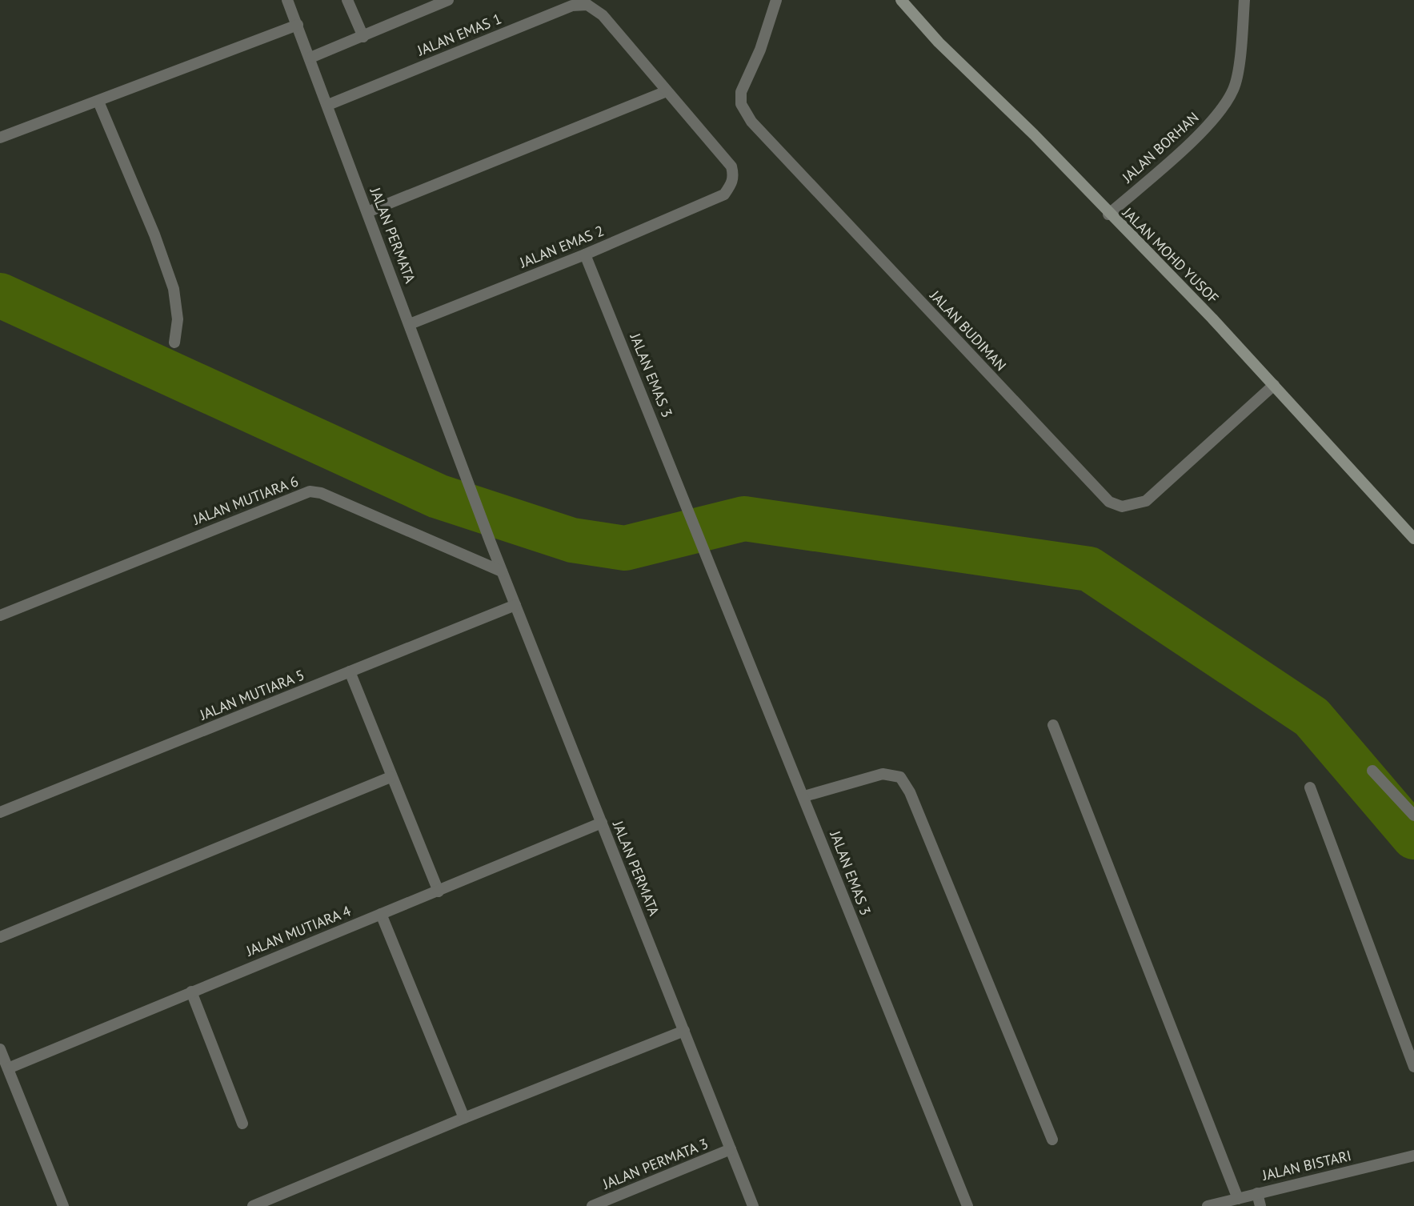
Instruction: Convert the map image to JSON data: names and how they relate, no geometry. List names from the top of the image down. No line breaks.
{"streets":{"street":["JALAN EMAS 1","JALAN BORHAN","JALAN PERMATA","JALAN EMAS 2","JALAN MOHD YUSOF","JALAN BUDIMAN","JALAN EMAS 3","JALAN MUTIARA 6","JALAN MUTIARA 5","JALAN MUTIARA 4","JALAN PERMATA 3","JALAN BISTARI"]},"crossings":[["JALAN EMAS 1","JALAN PERMATA"],["JALAN EMAS 1","JALAN EMAS 2"],["JALAN BORHAN","JALAN MOHD YUSOF"],["JALAN PERMATA","JALAN EMAS 2"],["JALAN PERMATA","JALAN MUTIARA 6"],["JALAN PERMATA","JALAN MUTIARA 5"],["JALAN PERMATA","JALAN MUTIARA 4"],["JALAN PERMATA","JALAN PERMATA 3"],["JALAN EMAS 2","JALAN EMAS 3"],["JALAN MOHD YUSOF","JALAN BUDIMAN"]]}
